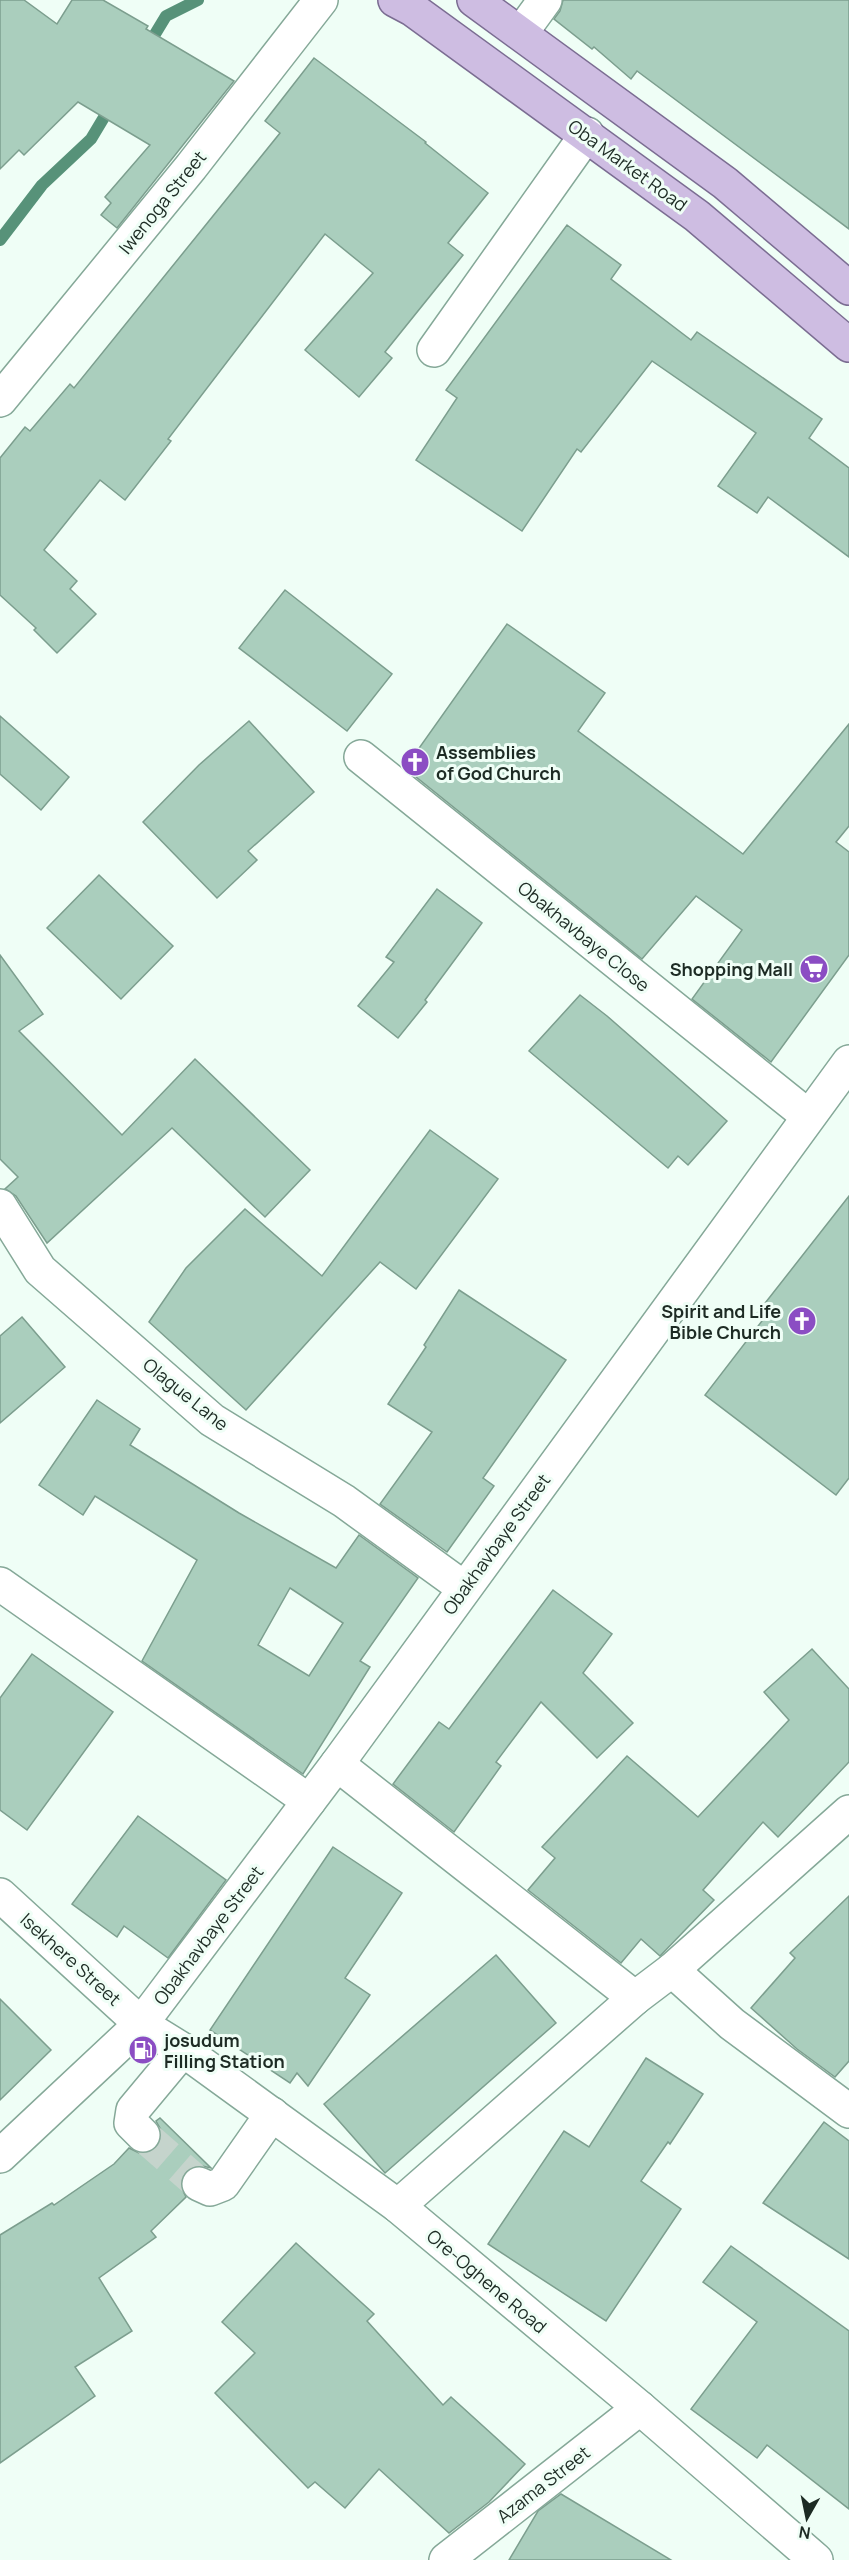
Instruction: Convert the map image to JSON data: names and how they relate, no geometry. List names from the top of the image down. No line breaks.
{"streets":{"main road":["Oba Market Road"],"street":["Iwenoga Street","Obakhavbaye Close","Olague Lane","Obakhavbaye Street","Isekhere Street","Ore-Oghene Road","Azama Street"]},"crossings":[["Obakhavbaye Close","Obakhavbaye Street"],["Olague Lane","Obakhavbaye Street"],["Obakhavbaye Street","Isekhere Street"],["Obakhavbaye Street","Ore-Oghene Road"],["Isekhere Street","Ore-Oghene Road"],["Ore-Oghene Road","Azama Street"]],"places":{"church":["Assemblies of God Church","Spirit and Life Bible Church"],"supermarket":["Shopping Mall"],"fuel station":["josudum Filling Station"]},"north":"bottom"}
